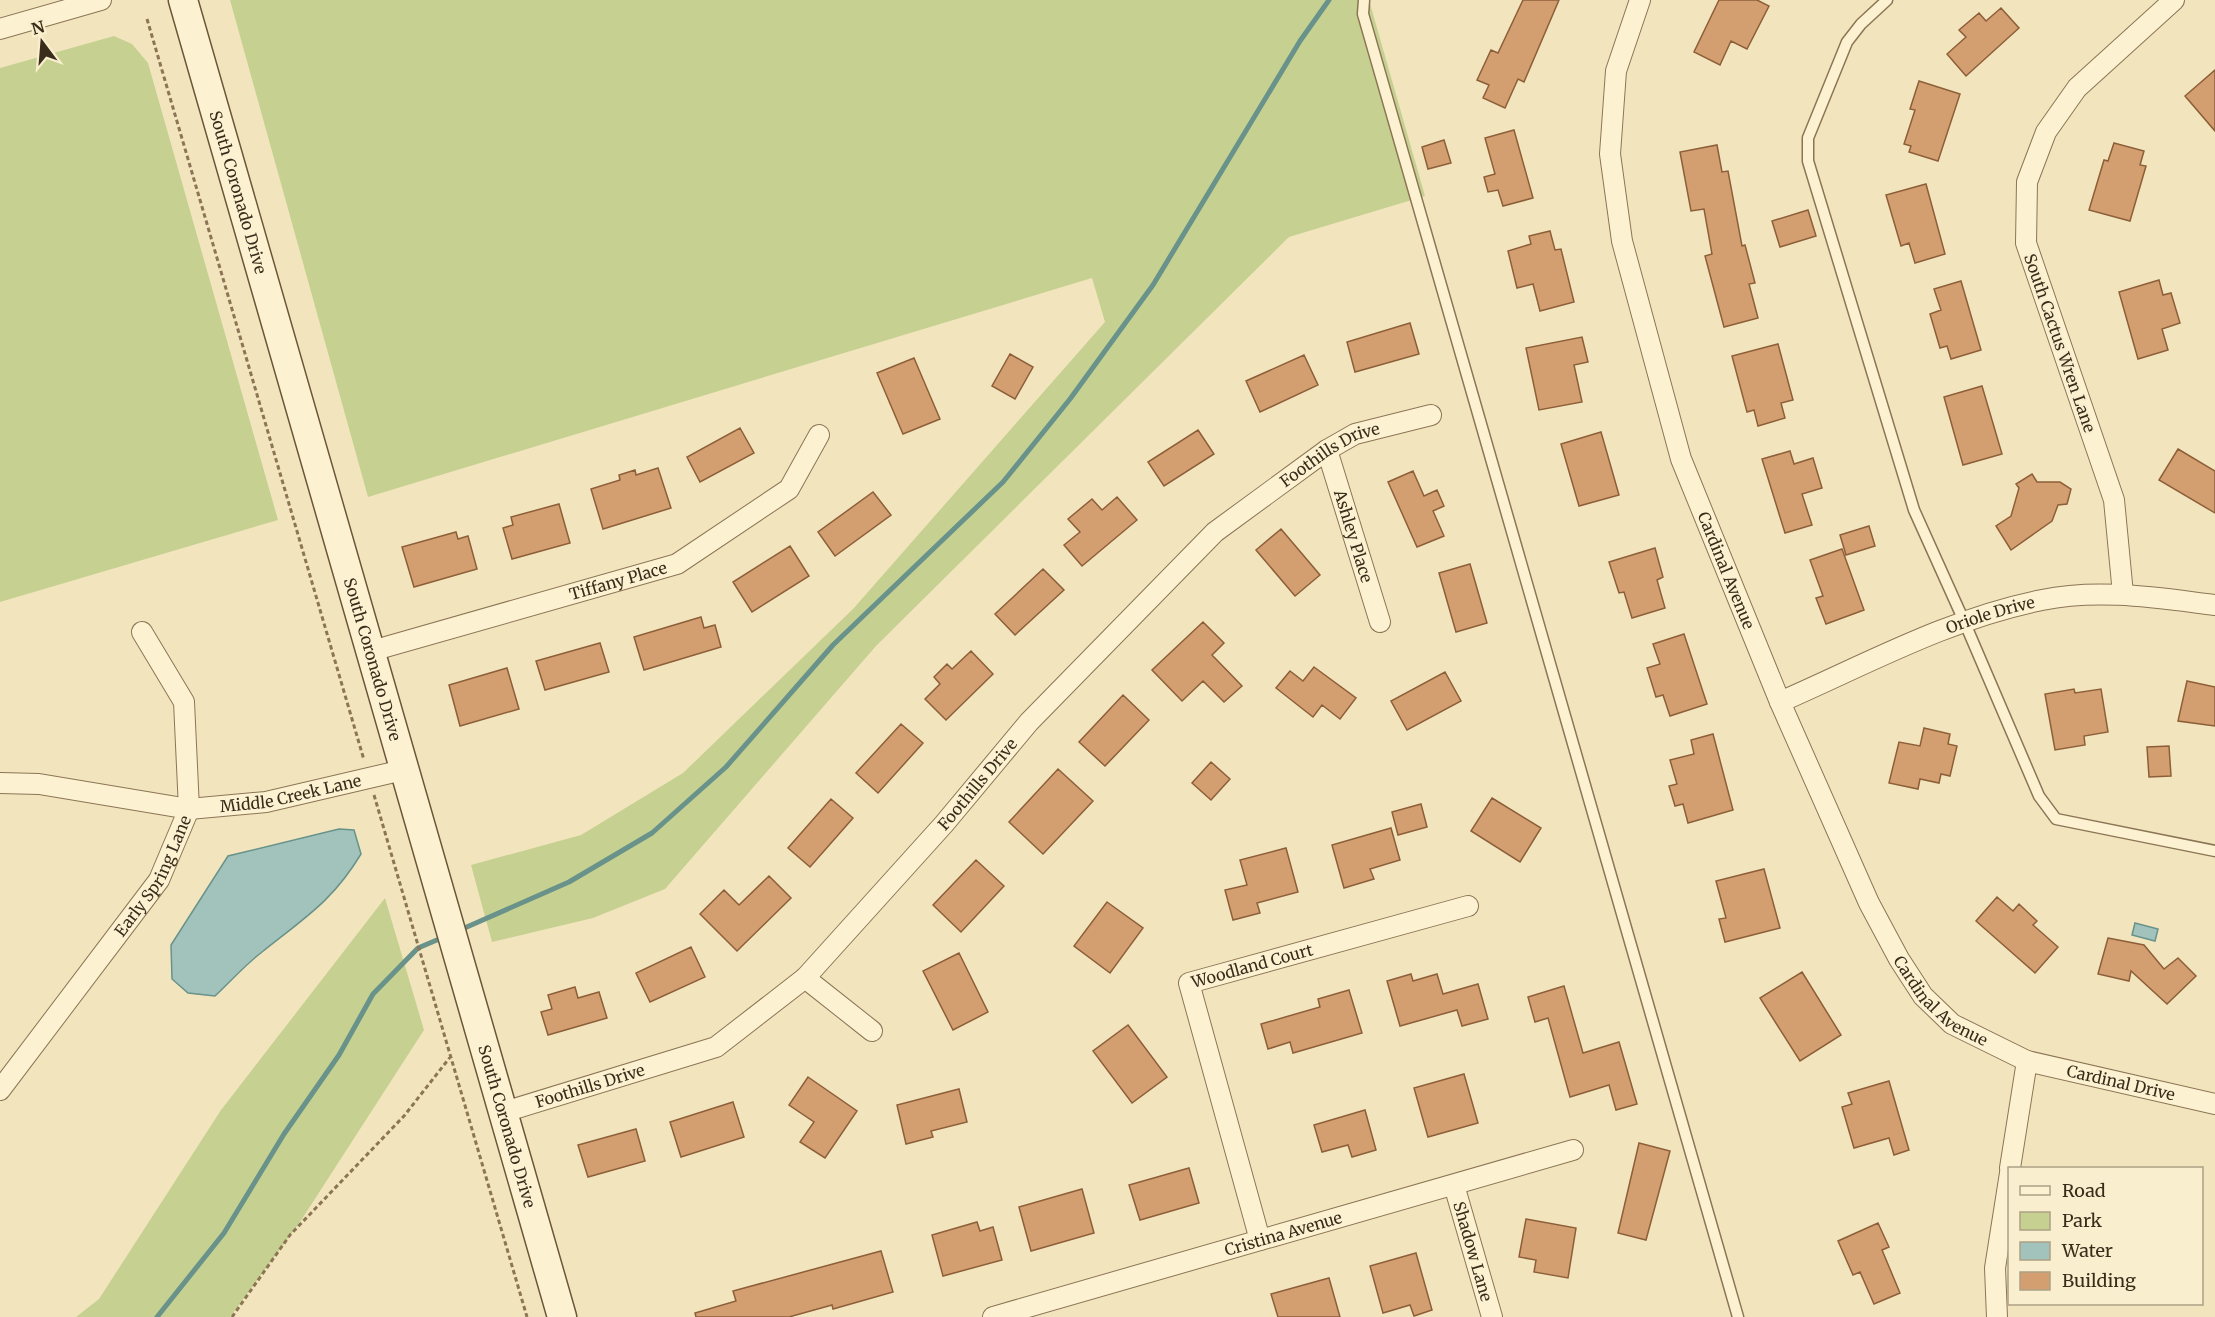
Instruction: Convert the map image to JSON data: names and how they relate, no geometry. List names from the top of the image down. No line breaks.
{"streets":{"street":["South Coronado Drive","South Cactus Wren Lane","Foothills Drive","Ashley Place","Cardinal Avenue","Tiffany Place","Oriole Drive","Middle Creek Lane","Early Spring Lane","Woodland Court","Cardinal Drive","Cristina Avenue","Shadow Lane"]},"crossings":[["South Coronado Drive","Foothills Drive"],["South Coronado Drive","Tiffany Place"],["South Coronado Drive","Middle Creek Lane"],["South Cactus Wren Lane","Oriole Drive"],["Foothills Drive","Ashley Place"],["Cardinal Avenue","Oriole Drive"],["Cardinal Avenue","Cardinal Drive"],["Middle Creek Lane","Early Spring Lane"],["Woodland Court","Cristina Avenue"],["Cristina Avenue","Shadow Lane"]],"legend":["Road","Park","Water","Building"],"north":"top"}
